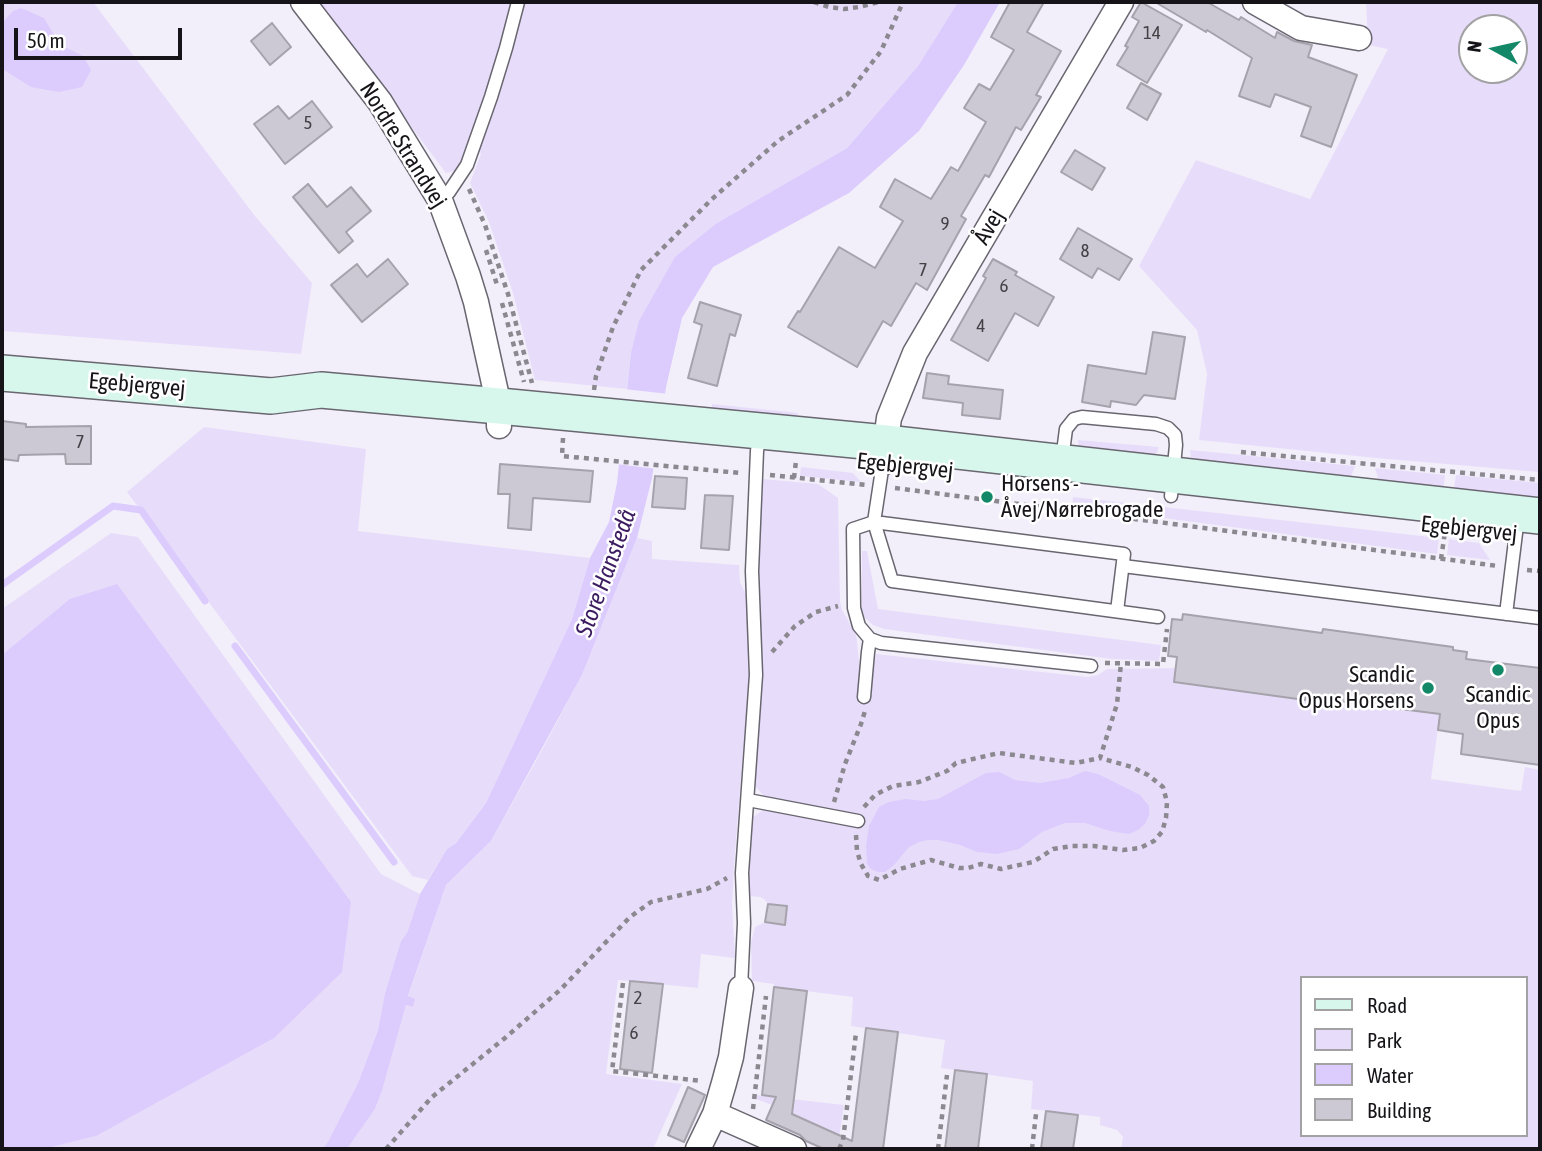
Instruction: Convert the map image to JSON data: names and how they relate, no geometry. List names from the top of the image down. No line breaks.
{"streets":{"street":["Nordre Strandvej","Åvej","Egebjergvej"]},"crossings":[["Nordre Strandvej","Egebjergvej"],["Åvej","Egebjergvej"]],"water":["Store Hanstedå"],"places":["Horsens - Åvej/Nørrebrogade","Scandic Opus","Scandic Opus Horsens"],"house_numbers":["14","5","9","8","7","6","4","7","2","6"],"legend":["Road","Park","Water","Building"],"scale_bar":"50 m","north":"left"}
